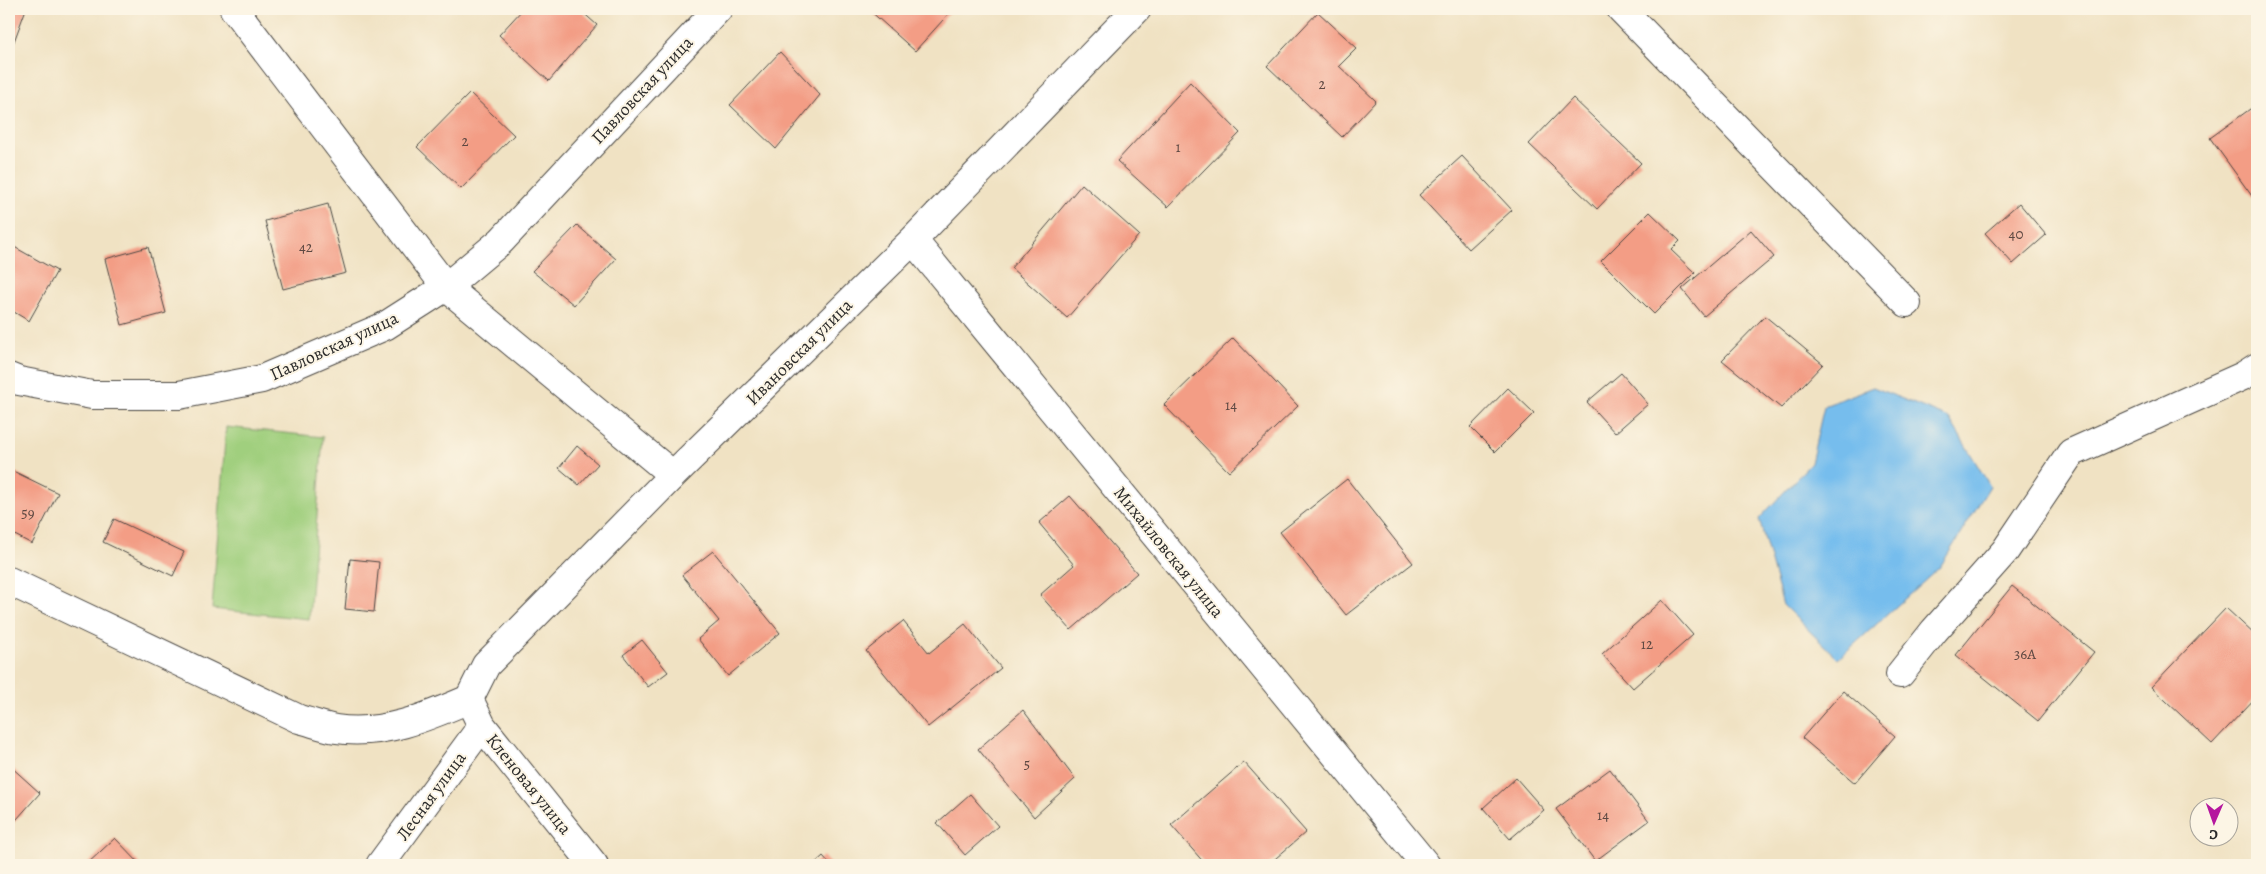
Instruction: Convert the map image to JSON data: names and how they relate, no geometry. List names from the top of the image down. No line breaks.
{"streets":{"street":["Павловская улица","Ивановская улица","Михайловская улица","Кленовая улица","Лесная улица"]},"crossings":[["Ивановская улица","Михайловская улица"],["Ивановская улица","Кленовая улица"],["Кленовая улица","Лесная улица"]],"house_numbers":["2","2","1","40","42","14","59","12","36А","5","14"],"north":"bottom"}
